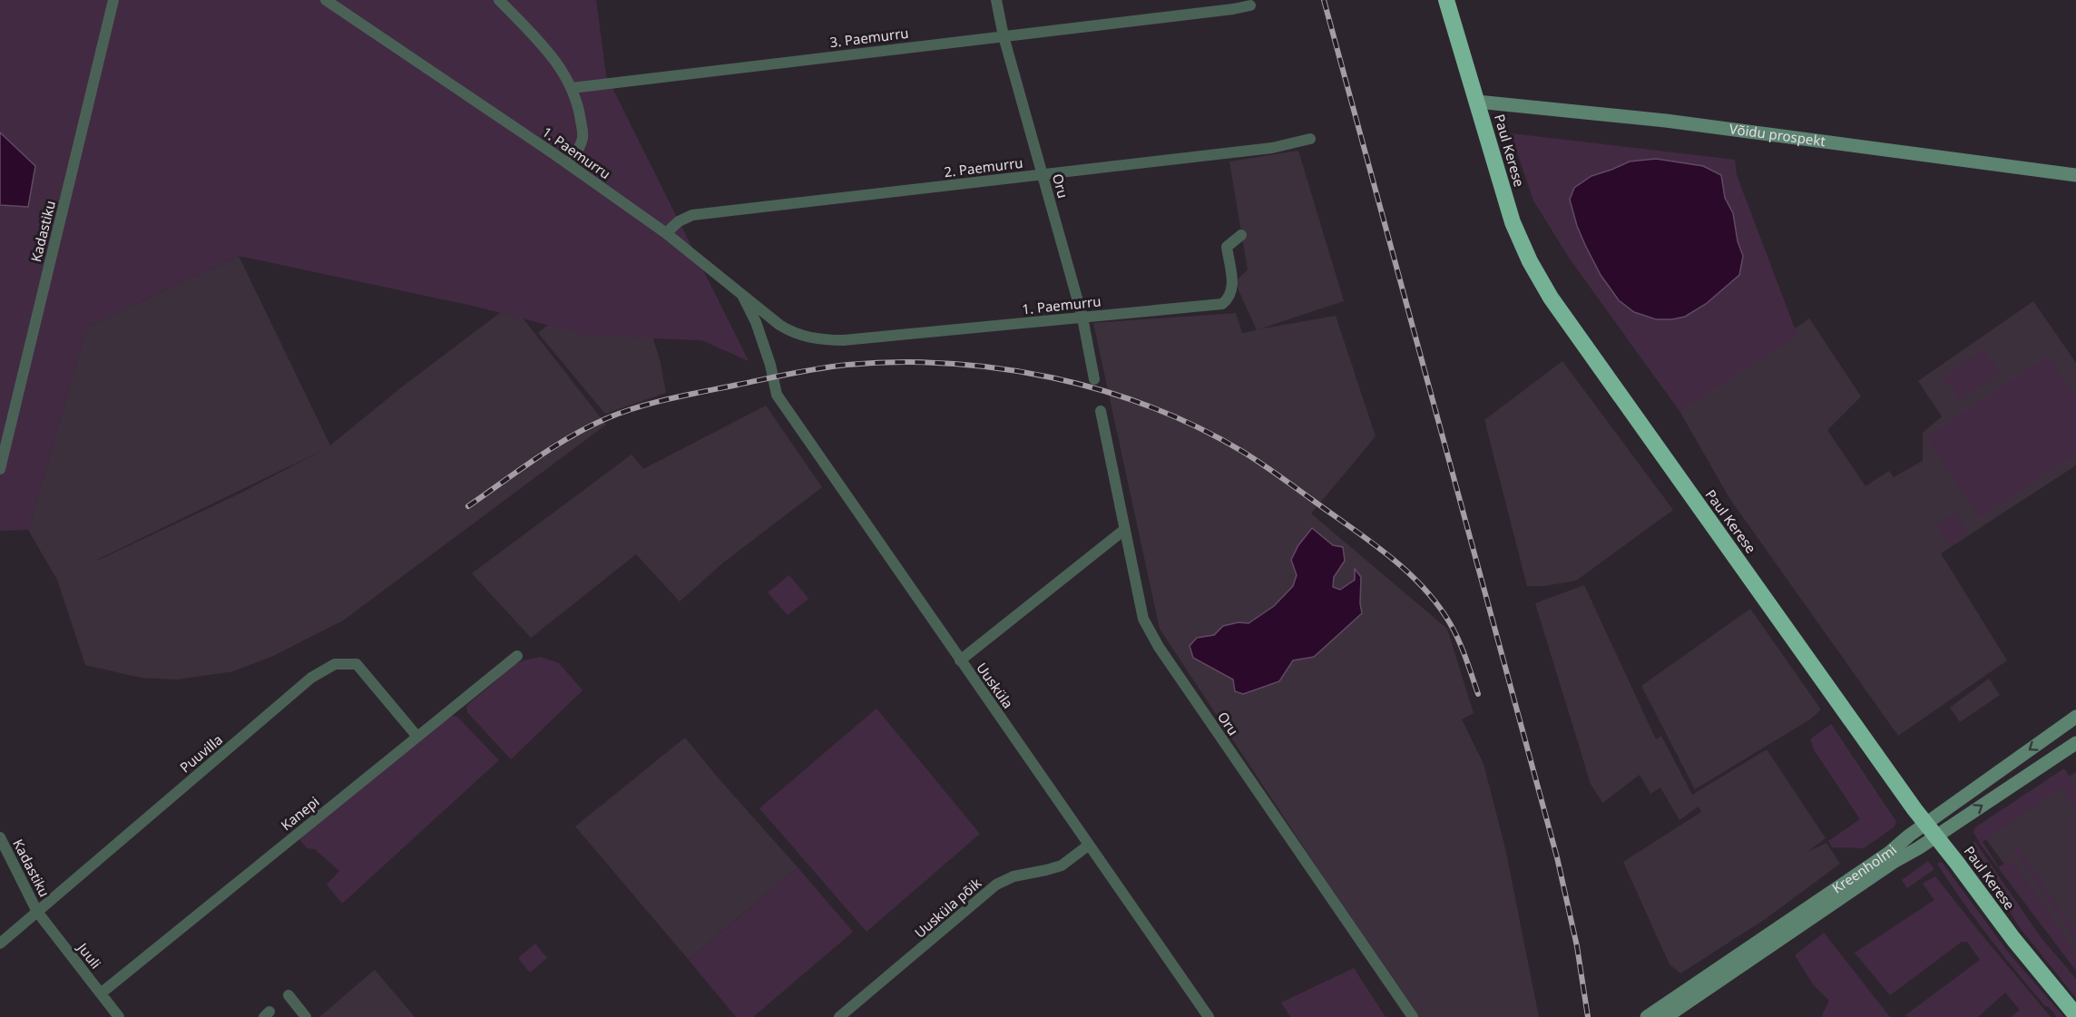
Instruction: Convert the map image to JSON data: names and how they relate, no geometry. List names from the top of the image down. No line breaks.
{"streets":{"highway":["Paul Kerese"],"main road":["Võidu prospekt","Kreenholmi"],"street":["3. Paemurru","1. Paemurru","2. Paemurru","Oru","Kadastiku","Uusküla","Puuvilla","Kanepi","Uusküla põik","Juuli"]},"crossings":[["3. Paemurru","Oru"],["Võidu prospekt","Paul Kerese"],["Paul Kerese","Kreenholmi"],["1. Paemurru","2. Paemurru"],["1. Paemurru","Oru"],["1. Paemurru","Uusküla"],["2. Paemurru","Oru"],["Kadastiku","Puuvilla"],["Kadastiku","Juuli"],["Uusküla","Uusküla põik"],["Puuvilla","Kanepi"],["Puuvilla","Juuli"],["Kanepi","Juuli"]]}
